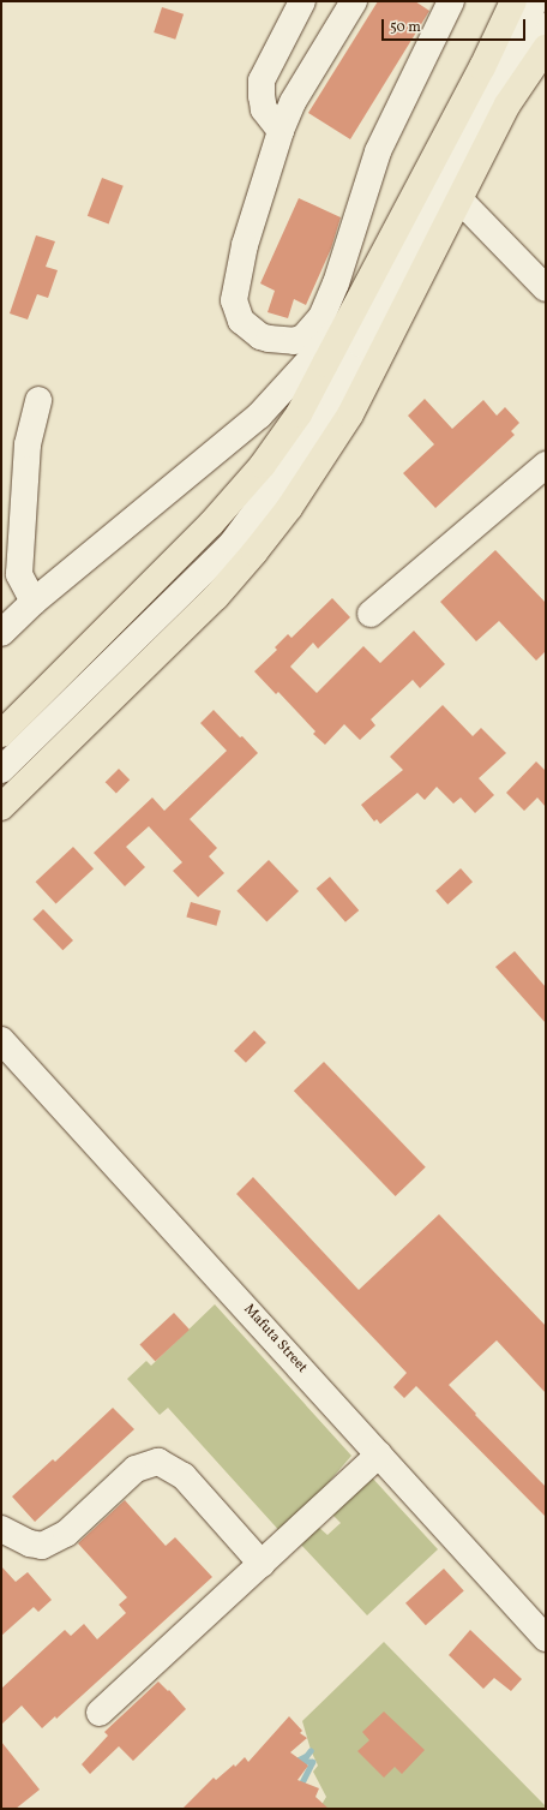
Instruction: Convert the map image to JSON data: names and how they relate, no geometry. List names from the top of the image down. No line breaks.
{"streets":{"lane":["Mafuta Street"]},"scale_bar":"50 m"}
